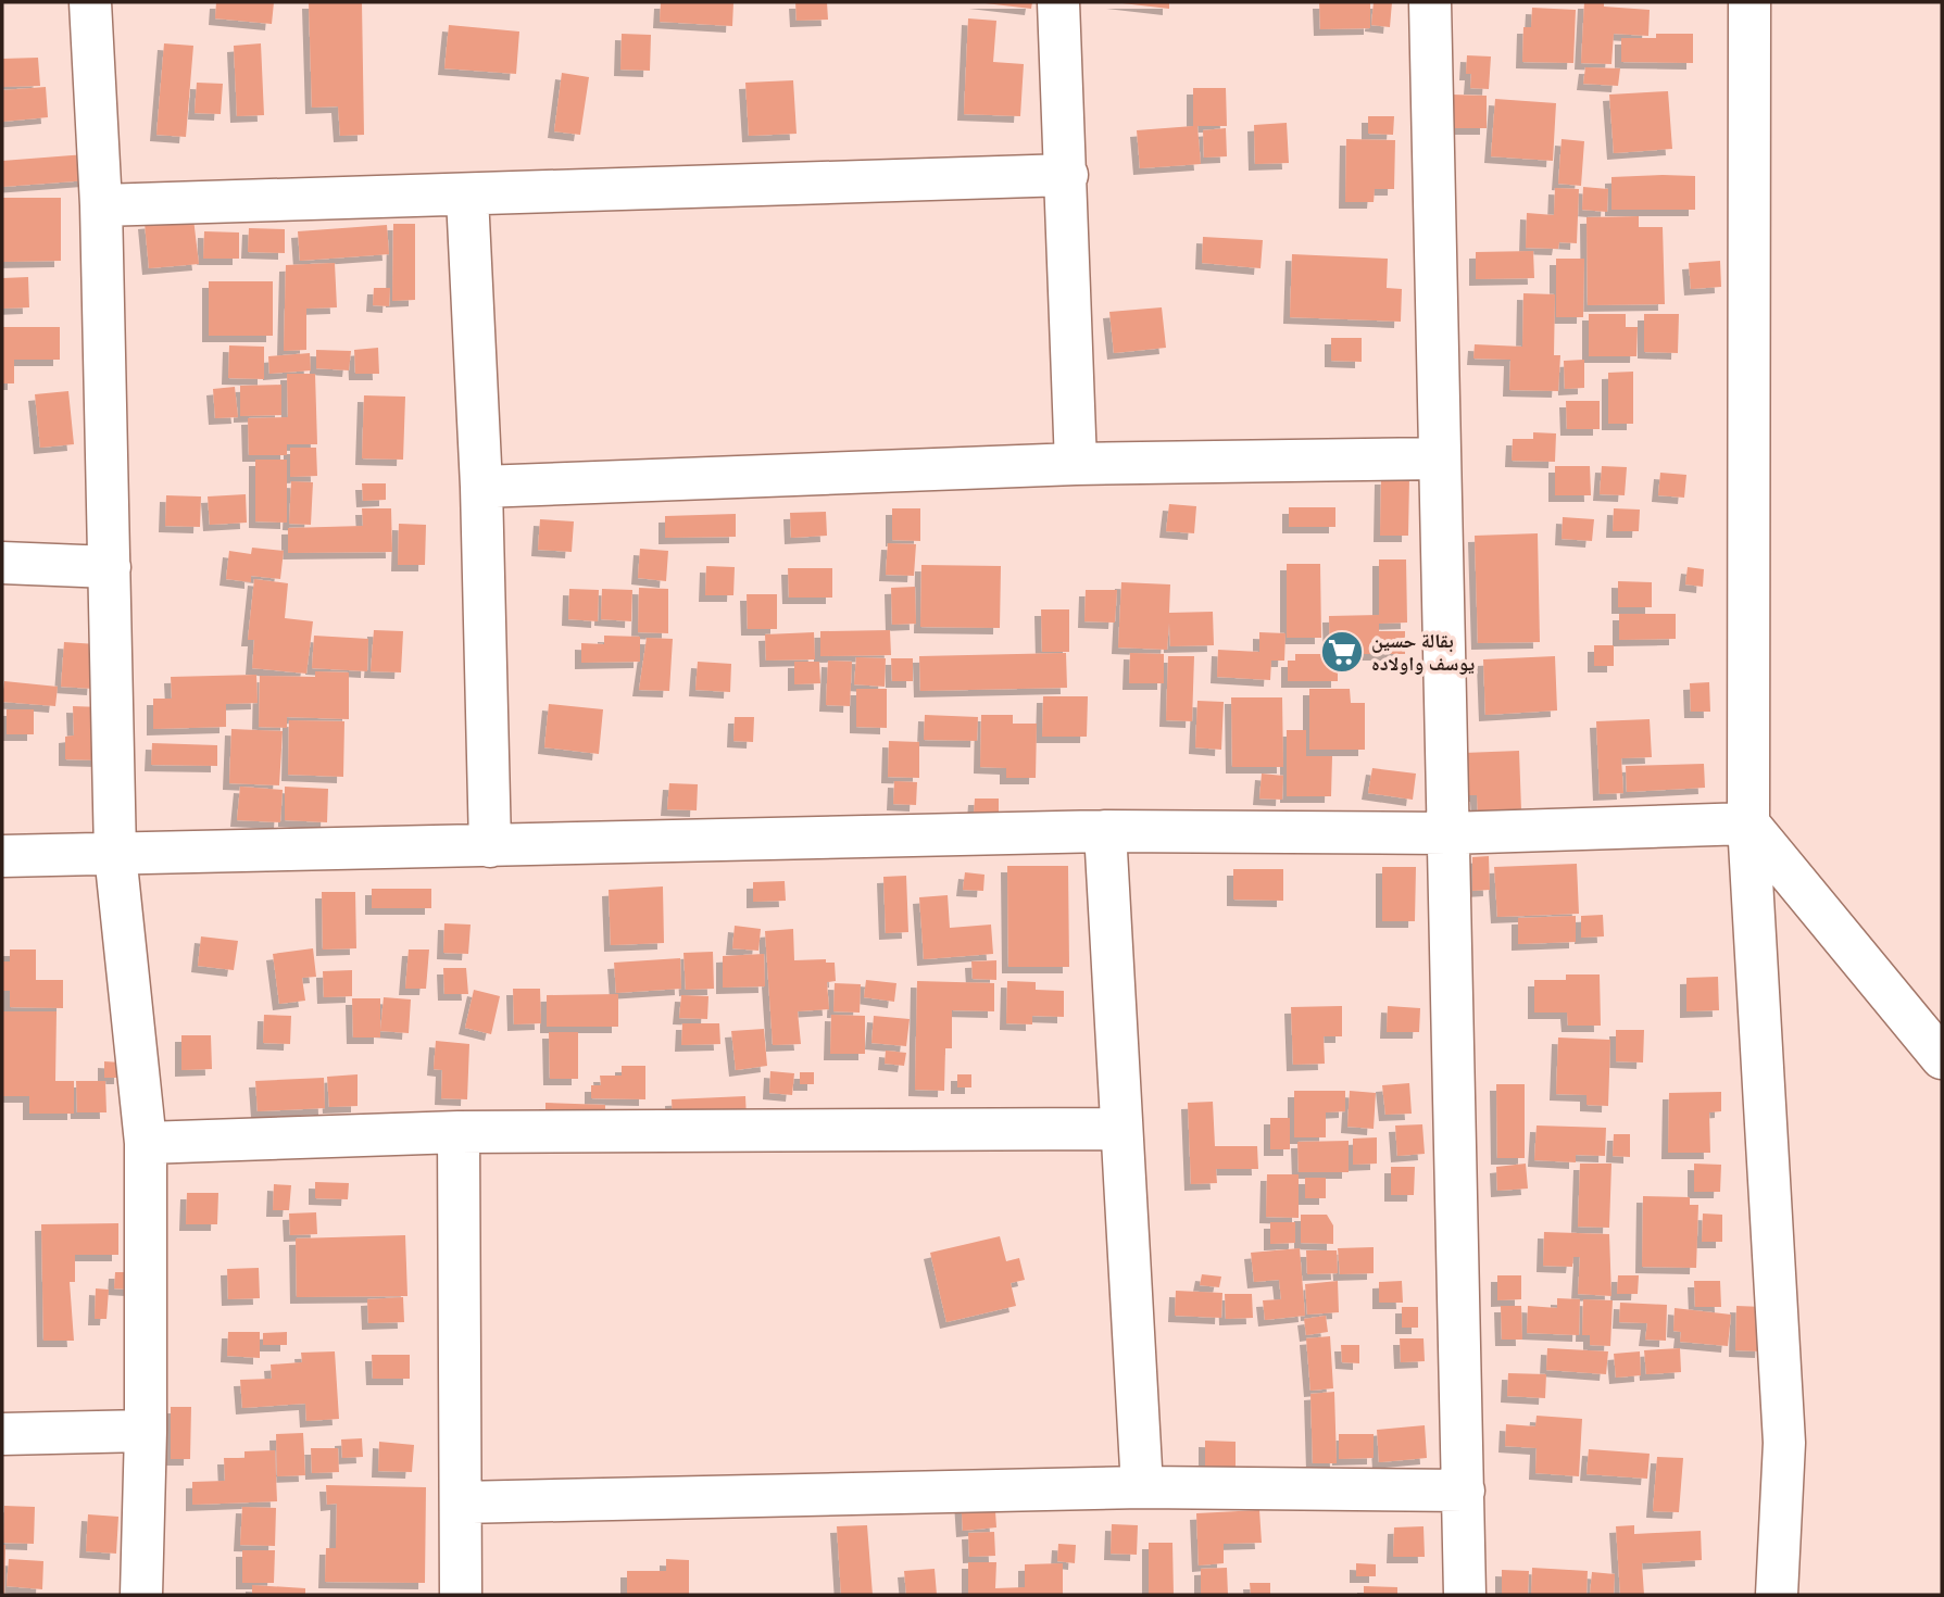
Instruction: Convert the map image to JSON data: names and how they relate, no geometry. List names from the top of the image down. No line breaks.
{"places":{"supermarket":["بقالة حسين يوسف واولاده"]}}
